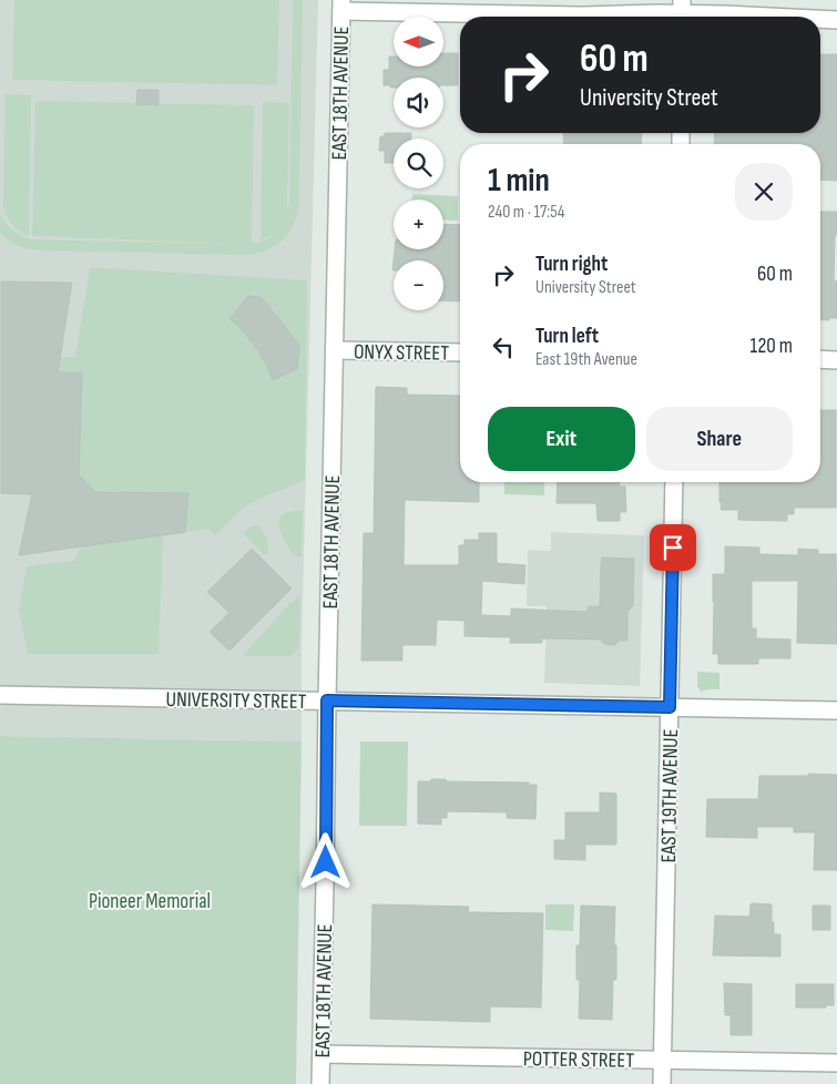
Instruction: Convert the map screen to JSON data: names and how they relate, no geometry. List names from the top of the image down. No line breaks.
{"streets":{"street":["EAST 18TH AVENUE","ONYX STREET","UNIVERSITY STREET","EAST 19TH AVENUE","POTTER STREET"]},"crossings":[["EAST 18TH AVENUE","ONYX STREET"],["EAST 18TH AVENUE","UNIVERSITY STREET"],["EAST 18TH AVENUE","POTTER STREET"],["UNIVERSITY STREET","EAST 19TH AVENUE"],["EAST 19TH AVENUE","POTTER STREET"]],"parks":["Pioneer Memorial"],"north":"left","page":{"map_buttons":["+","−"],"turn":["60 m","University Street"],"heading":["1 min","240 m · 17:54"],"list":[{"name":"Turn right","note":"University Street","value":"60 m"},{"name":"Turn left","note":"East 19th Avenue","value":"120 m"}],"buttons":["Exit","Share"]}}
